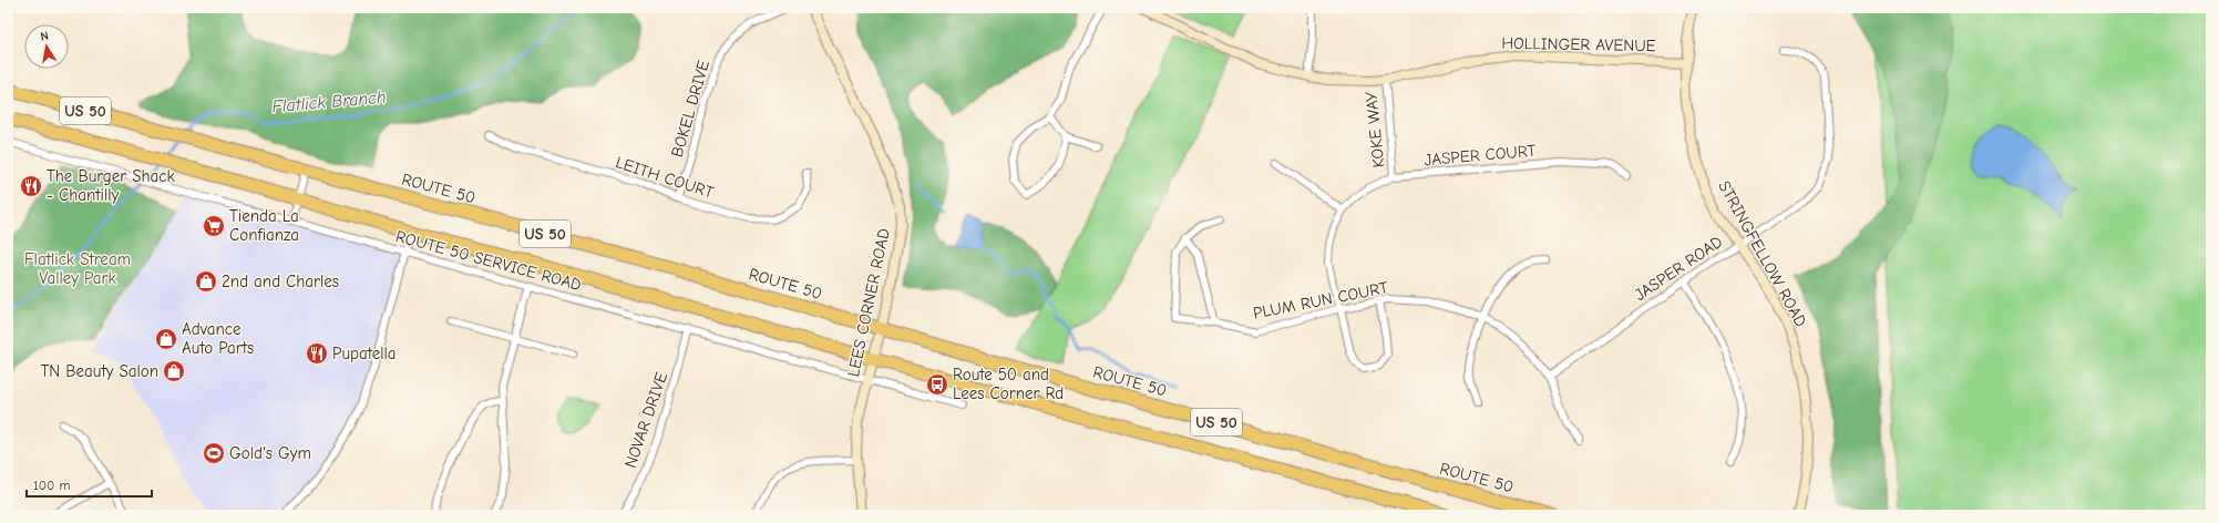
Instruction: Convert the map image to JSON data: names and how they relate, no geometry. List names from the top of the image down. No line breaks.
{"streets":{"highway":["US 50","ROUTE 50"],"street":["HOLLINGER AVENUE","BOKEL DRIVE","KOKE WAY","JASPER COURT","LEITH COURT","STRINGFELLOW ROAD","ROUTE 50 SERVICE ROAD","JASPER ROAD","PLUM RUN COURT","LEES CORNER ROAD","NOVAR DRIVE"]},"crossings":[["HOLLINGER AVENUE","KOKE WAY"],["HOLLINGER AVENUE","STRINGFELLOW ROAD"],["BOKEL DRIVE","LEITH COURT"],["US 50","LEES CORNER ROAD"],["KOKE WAY","JASPER COURT"],["JASPER COURT","PLUM RUN COURT"],["ROUTE 50","LEES CORNER ROAD"],["STRINGFELLOW ROAD","JASPER ROAD"],["ROUTE 50 SERVICE ROAD","LEES CORNER ROAD"],["ROUTE 50 SERVICE ROAD","NOVAR DRIVE"],["JASPER ROAD","PLUM RUN COURT"]],"water":["Flatlick Branch"],"parks":["Flatlick Stream Valley Park"],"places":{"restaurant":["The Burger Shack - Chantilly","Pupatella"],"supermarket":["Tienda La Confianza"],"shop":["2nd and Charles","Advance Auto Parts","TN Beauty Salon"],"bus stop":["Route 50 and Lees Corner Rd"],"sports":["Gold's Gym"]},"scale_bar":"100 m","north":"top"}
